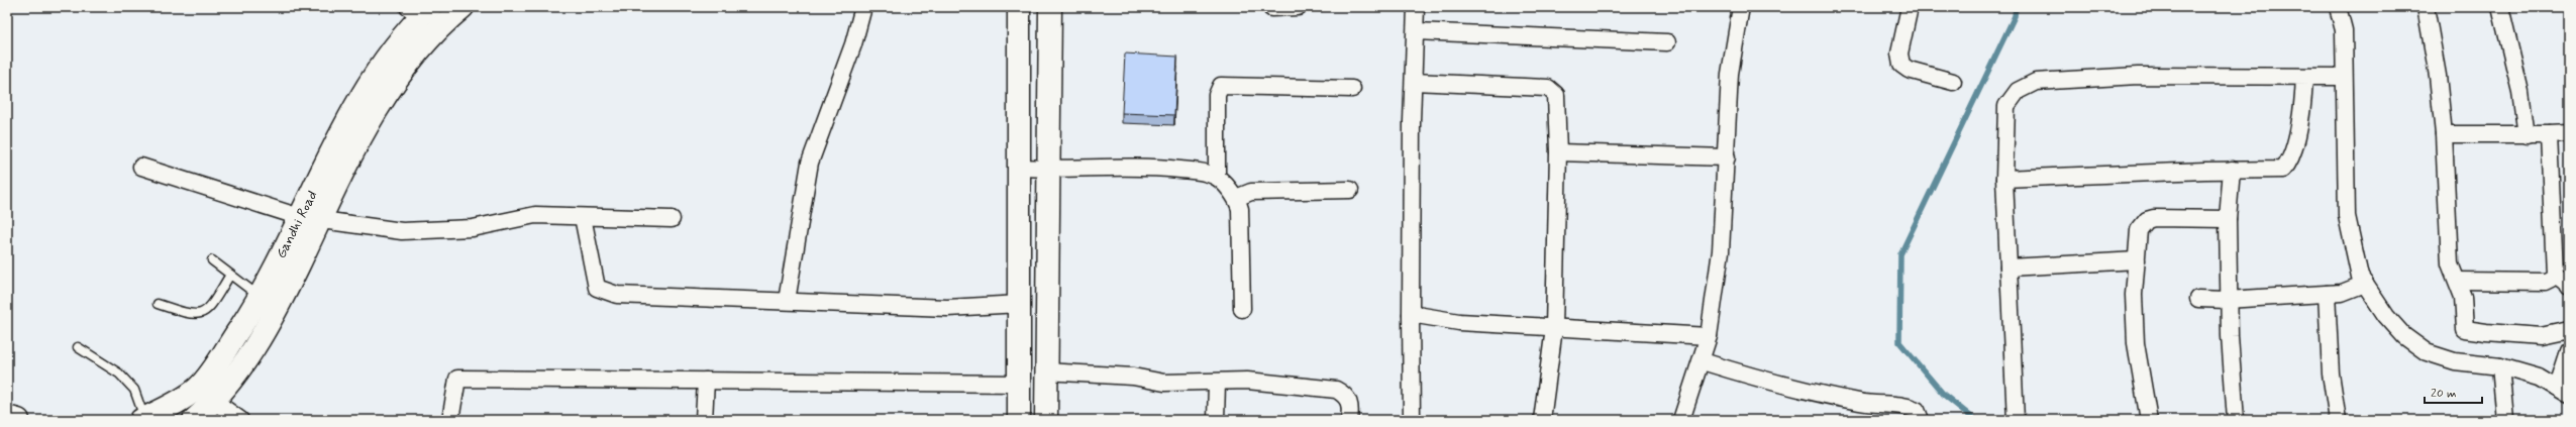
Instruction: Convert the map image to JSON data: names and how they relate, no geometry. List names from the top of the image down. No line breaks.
{"streets":{"main road":["Gandhi Road"]},"scale_bar":"20 m"}
